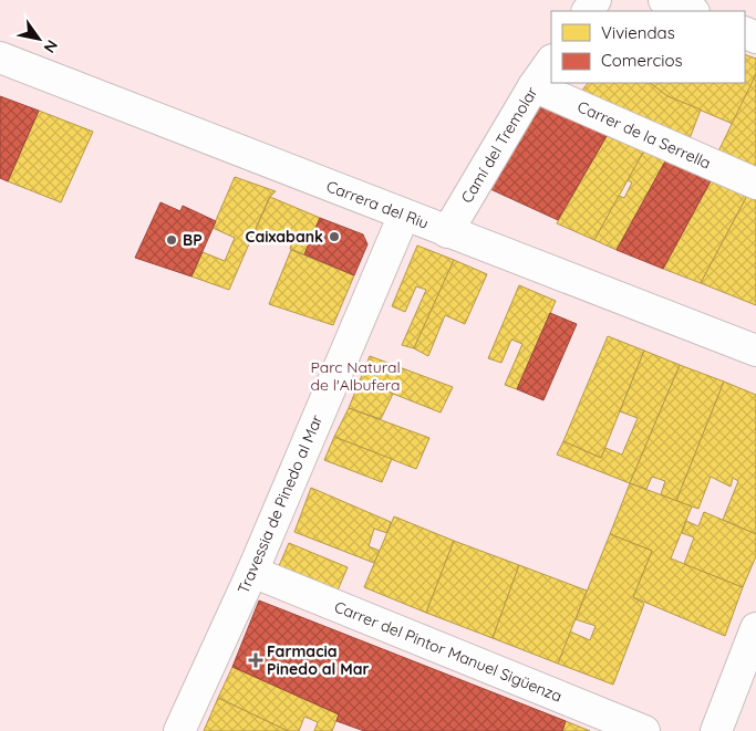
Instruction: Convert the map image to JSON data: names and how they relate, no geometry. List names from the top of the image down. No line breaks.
{"streets":{"street":["Carrer de la Serrella","Camí del Tremolar","Carrera del Riu","Travessia de Pinedo al Mar","Carrer del Pintor Manuel Sigüenza"]},"crossings":[["Carrer de la Serrella","Camí del Tremolar"],["Camí del Tremolar","Carrera del Riu"],["Carrera del Riu","Travessia de Pinedo al Mar"],["Travessia de Pinedo al Mar","Carrer del Pintor Manuel Sigüenza"]],"parks":["Parc Natural de l'Albufera"],"places":{"other":["Caixabank","BP"],"health":["Farmacia Pinedo al Mar"]},"legend":["Viviendas","Comercios"],"north":"bottom right"}
